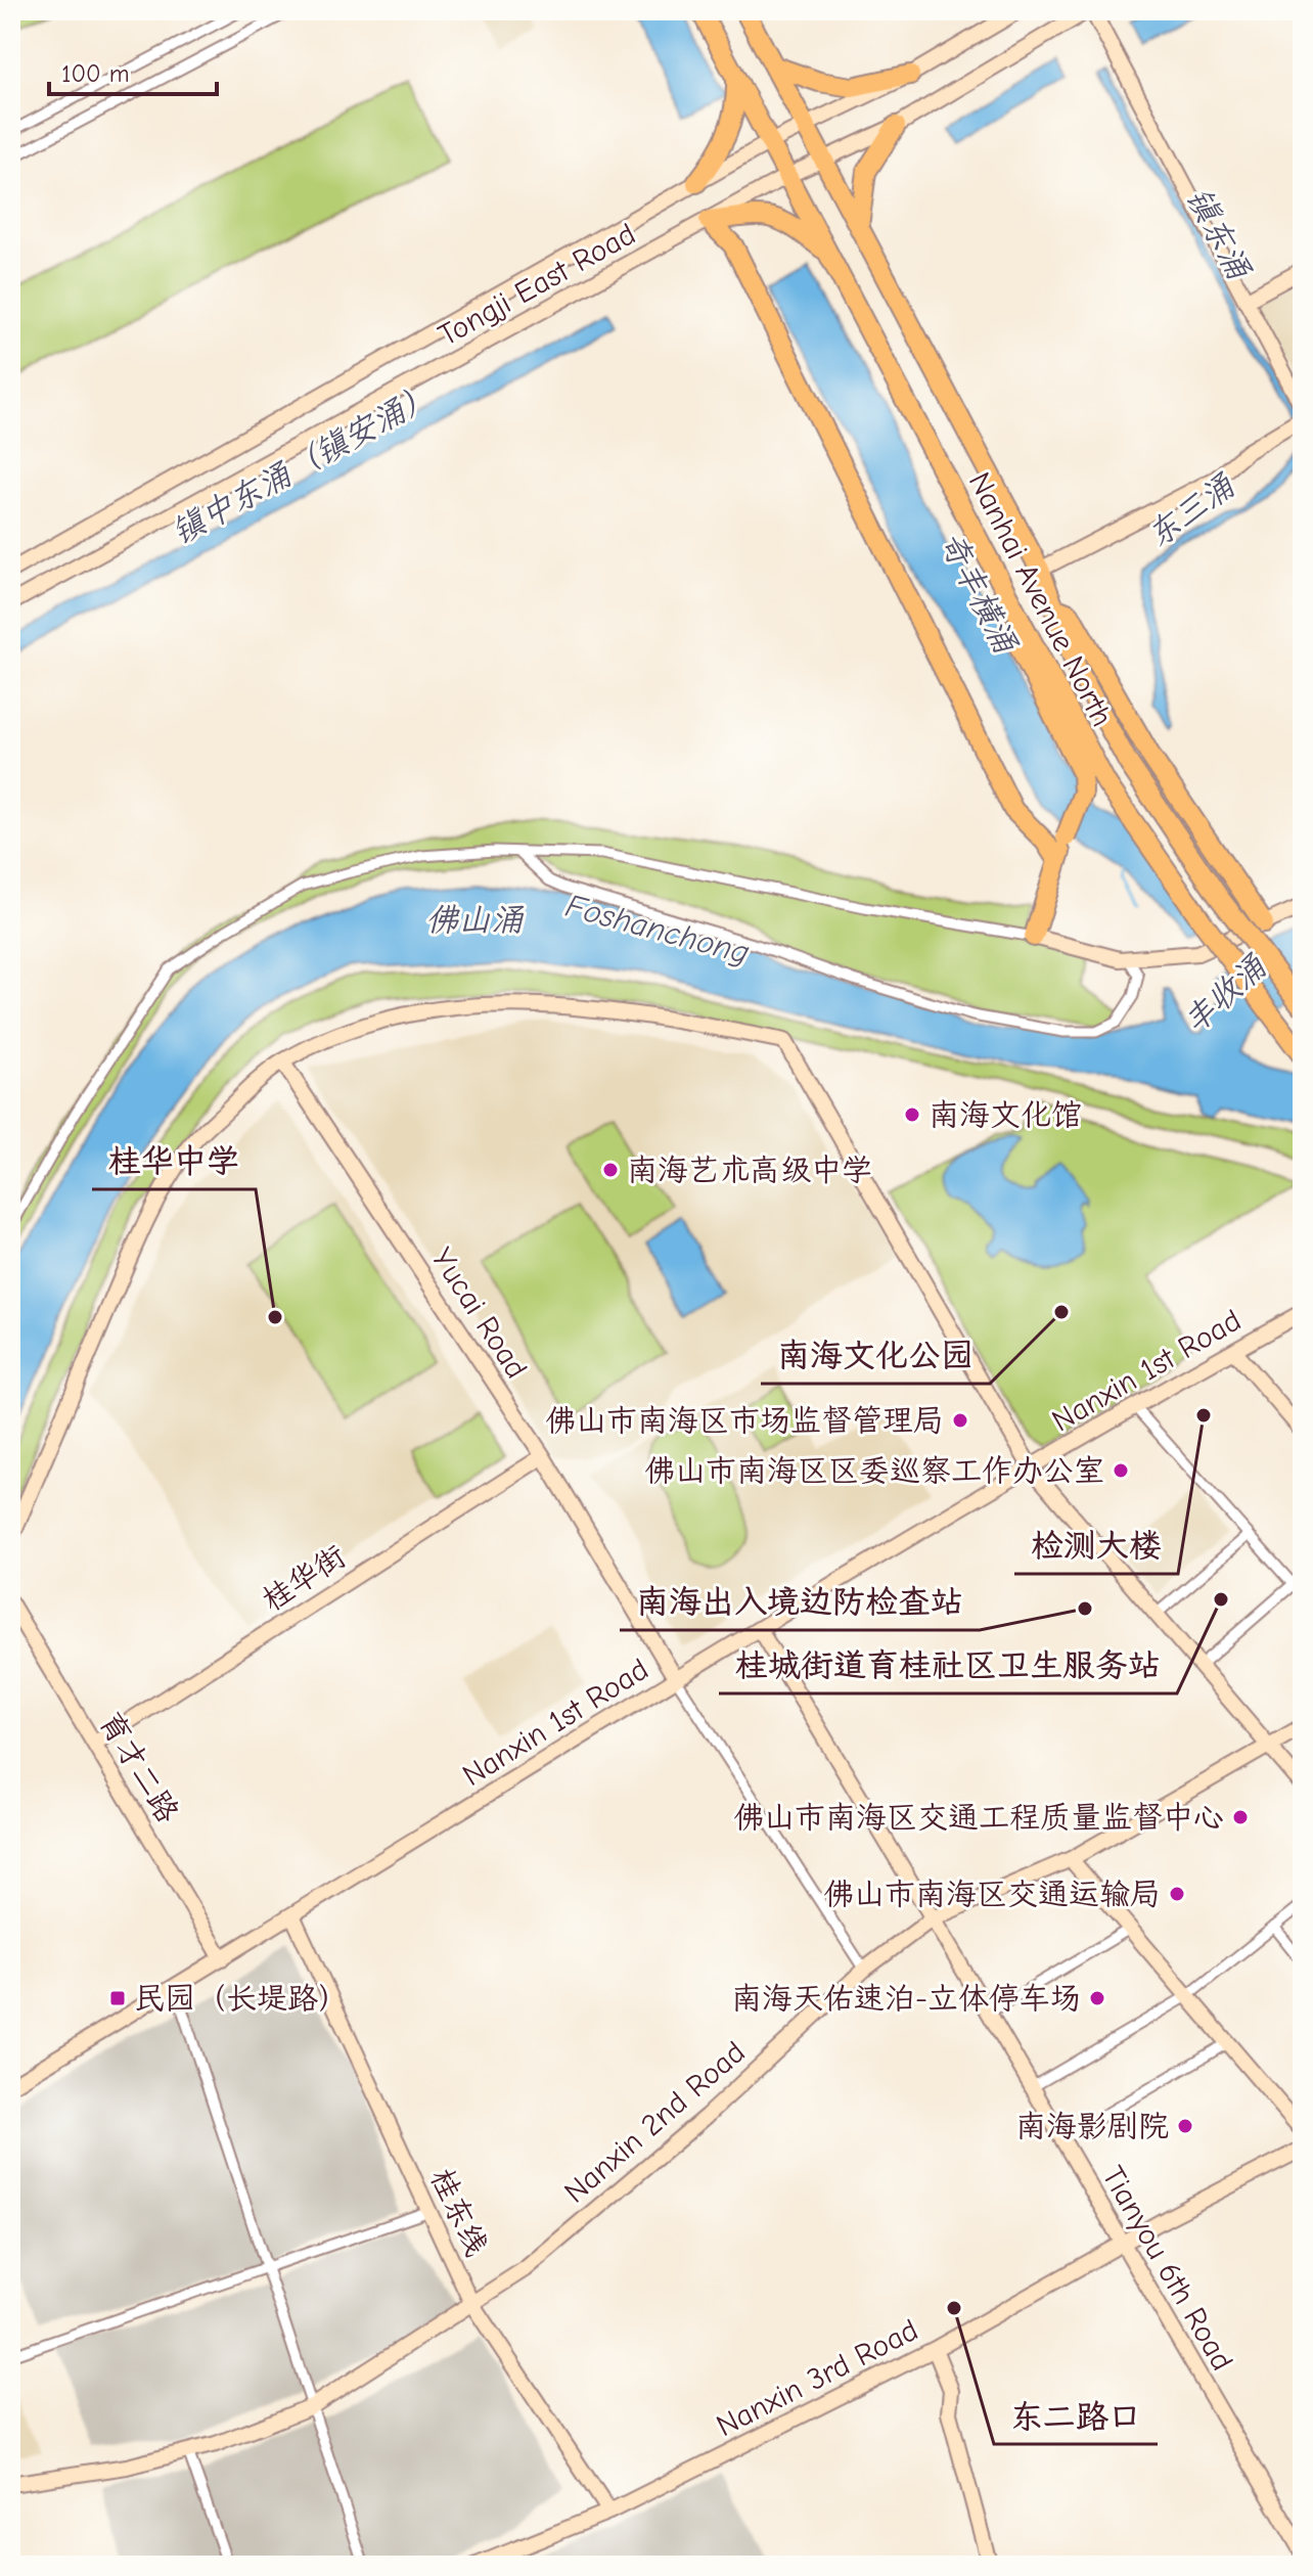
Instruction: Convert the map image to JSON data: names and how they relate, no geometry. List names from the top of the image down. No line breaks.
{"streets":{"highway":["Nanhai Avenue North"],"street":["Tongji East Road","Yucai Road","Nanxin 1st Road","桂华街","育才二路","Nanxin 2nd Road","桂东线","Tianyou 6th Road","Nanxin 3rd Road"]},"crossings":[["Tongji East Road","Nanhai Avenue North"],["Yucai Road","Nanxin 1st Road"],["Yucai Road","桂华街"],["Yucai Road","Nanxin 2nd Road"],["Nanxin 1st Road","育才二路"],["Nanxin 1st Road","桂东线"],["Nanxin 1st Road","Tianyou 6th Road"],["桂华街","育才二路"],["Nanxin 2nd Road","桂东线"],["Nanxin 2nd Road","Tianyou 6th Road"],["桂东线","Nanxin 3rd Road"],["Tianyou 6th Road","Nanxin 3rd Road"]],"water":["镇东涌","镇中东涌（镇安涌）","东三涌","奇丰横涌","佛山涌","Foshanchong","丰收涌"],"places":{"other":["南海文化馆","南海艺术高级中学","南海文化公园","桂华中学","检测大楼","佛山市南海区市场监督管理局","佛山市南海区区委巡察工作办公室","桂城街道育桂社区卫生服务站","南海出入境边防检查站","佛山市南海区交通工程质量监督中心","佛山市南海区交通运输局","南海天佑速泊-立体停车场","南海影剧院","东二路口"],"transit":["民园（长堤路）"]},"scale_bar":"100 m"}
